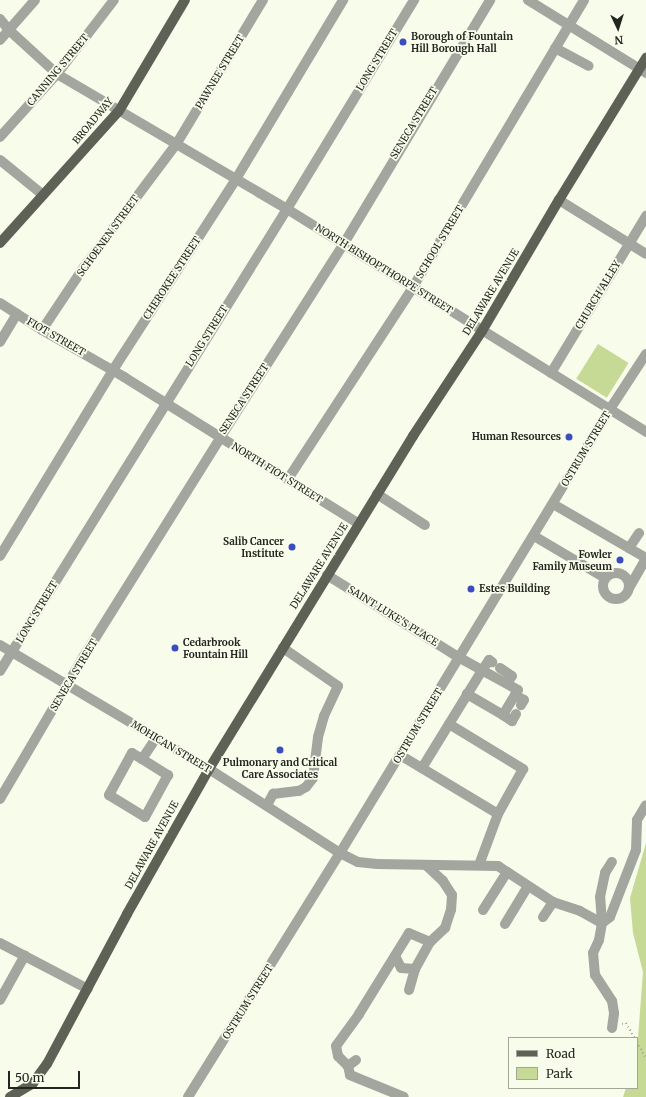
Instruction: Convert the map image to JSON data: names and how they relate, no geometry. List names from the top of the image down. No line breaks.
{"streets":{"main road":["BROADWAY","DELAWARE AVENUE"],"street":["LONG STREET","CANNING STREET","PAWNEE STREET","SENECA STREET","SCHOENEN STREET","SCHOOL STREET","NORTH BISHOPTHORPE STREET","CHEROKEE STREET","CHURCH ALLEY","FIOT STREET","OSTRUM STREET","NORTH FIOT STREET","SAINT LUKE'S PLACE","MOHICAN STREET"]},"crossings":[["LONG STREET","NORTH BISHOPTHORPE STREET"],["LONG STREET","NORTH FIOT STREET"],["LONG STREET","MOHICAN STREET"],["CANNING STREET","NORTH BISHOPTHORPE STREET"],["PAWNEE STREET","SCHOENEN STREET"],["PAWNEE STREET","NORTH BISHOPTHORPE STREET"],["BROADWAY","NORTH BISHOPTHORPE STREET"],["SENECA STREET","NORTH BISHOPTHORPE STREET"],["SENECA STREET","NORTH FIOT STREET"],["SENECA STREET","MOHICAN STREET"],["SCHOENEN STREET","NORTH BISHOPTHORPE STREET"],["SCHOENEN STREET","FIOT STREET"],["SCHOOL STREET","NORTH BISHOPTHORPE STREET"],["SCHOOL STREET","NORTH FIOT STREET"],["NORTH BISHOPTHORPE STREET","CHEROKEE STREET"],["NORTH BISHOPTHORPE STREET","DELAWARE AVENUE"],["NORTH BISHOPTHORPE STREET","CHURCH ALLEY"],["NORTH BISHOPTHORPE STREET","OSTRUM STREET"],["CHEROKEE STREET","FIOT STREET"],["CHEROKEE STREET","NORTH FIOT STREET"],["DELAWARE AVENUE","NORTH FIOT STREET"],["DELAWARE AVENUE","SAINT LUKE'S PLACE"],["DELAWARE AVENUE","MOHICAN STREET"],["FIOT STREET","NORTH FIOT STREET"],["OSTRUM STREET","SAINT LUKE'S PLACE"],["OSTRUM STREET","MOHICAN STREET"]],"places":["Borough of Fountain Hill Borough Hall","Human Resources","Salib Cancer Institute","Fowler Family Museum","Estes Building","Cedarbrook Fountain Hill","Pulmonary and Critical Care Associates"],"legend":["Road","Park"],"scale_bar":"50 m","north":"bottom"}
